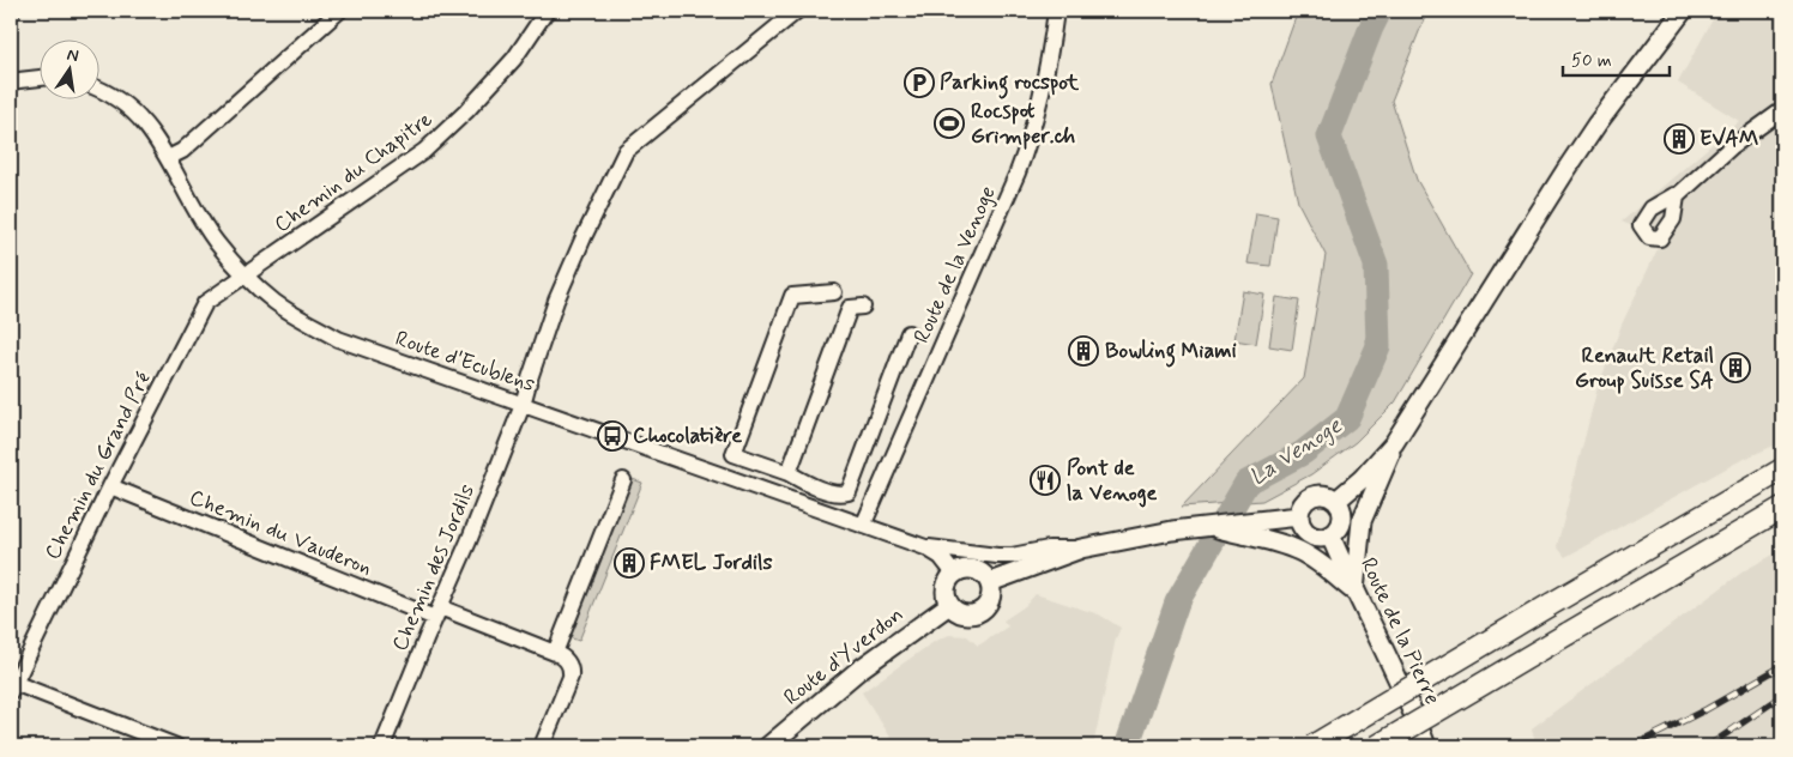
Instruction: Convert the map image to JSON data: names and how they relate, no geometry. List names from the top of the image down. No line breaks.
{"streets":{"main road":["Route de la Pierre","Route d'Yverdon"],"street":["Chemin du Chapitre","Route de la Venoge","Route d'Ecublens","Chemin du Grand Pré","Chemin du Vauderon","Chemin des Jordils"]},"crossings":[["Chemin du Chapitre","Route d'Ecublens"],["Chemin du Chapitre","Chemin du Grand Pré"],["Route de la Venoge","Route d'Ecublens"],["Route d'Ecublens","Chemin du Grand Pré"],["Route d'Ecublens","Chemin des Jordils"],["Route d'Ecublens","Route d'Yverdon"],["Chemin du Grand Pré","Chemin du Vauderon"],["Chemin du Vauderon","Chemin des Jordils"]],"water":["La Venoge"],"places":{"parking":["Parking rocspot"],"sports":["Rocspot Grimper.ch"],"building":["EVAM","Bowling Miami","Renault Retail Group Suisse SA","FMEL Jordils"],"bus stop":["Chocolatière"],"restaurant":["Pont de la Venoge"]},"scale_bar":"50 m","north":"top"}
